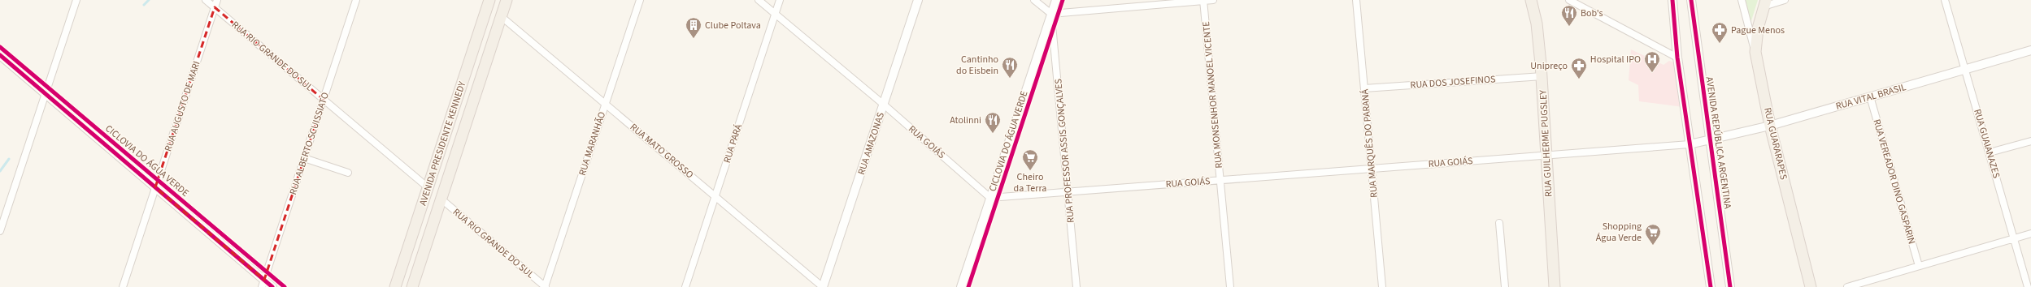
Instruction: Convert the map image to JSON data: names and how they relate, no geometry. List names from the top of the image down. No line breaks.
{"streets":{"main road":["AVENIDA PRESIDENTE KENNEDY","RUA GUILHERME PUGSLEY","RUA GUARARAPES"],"street":["RUA RIO GRANDE DO SUL","RUA DOS JOSEFINOS","RUA MONSENHOR MANOEL VICENTE","RUA VITAL BRASIL","RUA AUGUSTO DE MARI","RUA GOIÁS","AVENIDA REPÚBLICA ARGENTINA","RUA ALBERTO SCUISSIATO","RUA MARANHÃO","RUA PARÁ","RUA AMAZONAS","RUA MARQUÊS DO PARANÁ","RUA GUAIANAZES","RUA MATO GROSSO","RUA PROFESSOR ASSIS GONÇALVES","RUA VEREADOR DINO GASPARIN"],"cycle path":["CICLOVIA DO ÁGUA VERDE"]},"crossings":[["RUA RIO GRANDE DO SUL","RUA AUGUSTO DE MARI"],["RUA RIO GRANDE DO SUL","RUA ALBERTO SCUISSIATO"],["RUA RIO GRANDE DO SUL","AVENIDA PRESIDENTE KENNEDY"],["RUA RIO GRANDE DO SUL","RUA MARANHÃO"],["RUA DOS JOSEFINOS","RUA MARQUÊS DO PARANÁ"],["RUA DOS JOSEFINOS","RUA GUILHERME PUGSLEY"],["RUA MONSENHOR MANOEL VICENTE","RUA GOIÁS"],["RUA VITAL BRASIL","RUA GOIÁS"],["RUA VITAL BRASIL","AVENIDA REPÚBLICA ARGENTINA"],["RUA VITAL BRASIL","RUA GUARARAPES"],["RUA VITAL BRASIL","RUA GUAIANAZES"],["RUA VITAL BRASIL","RUA VEREADOR DINO GASPARIN"],["RUA GOIÁS","RUA PARÁ"],["RUA GOIÁS","RUA AMAZONAS"],["RUA GOIÁS","RUA MARQUÊS DO PARANÁ"],["RUA GOIÁS","RUA GUILHERME PUGSLEY"],["RUA GOIÁS","RUA PROFESSOR ASSIS GONÇALVES"],["AVENIDA PRESIDENTE KENNEDY","RUA MATO GROSSO"],["RUA MARANHÃO","RUA MATO GROSSO"],["RUA PARÁ","RUA MATO GROSSO"],["RUA AMAZONAS","RUA MATO GROSSO"]],"places":{"restaurant":["Bob's","Cantinho do Eisbein","Atolinni"],"building":["Clube Poltava"],"pharmacy":["Pague Menos","Unipreço"],"hospital":["Hospital IPO"],"supermarket":["Cheiro da Terra","Shopping Água Verde"]}}
